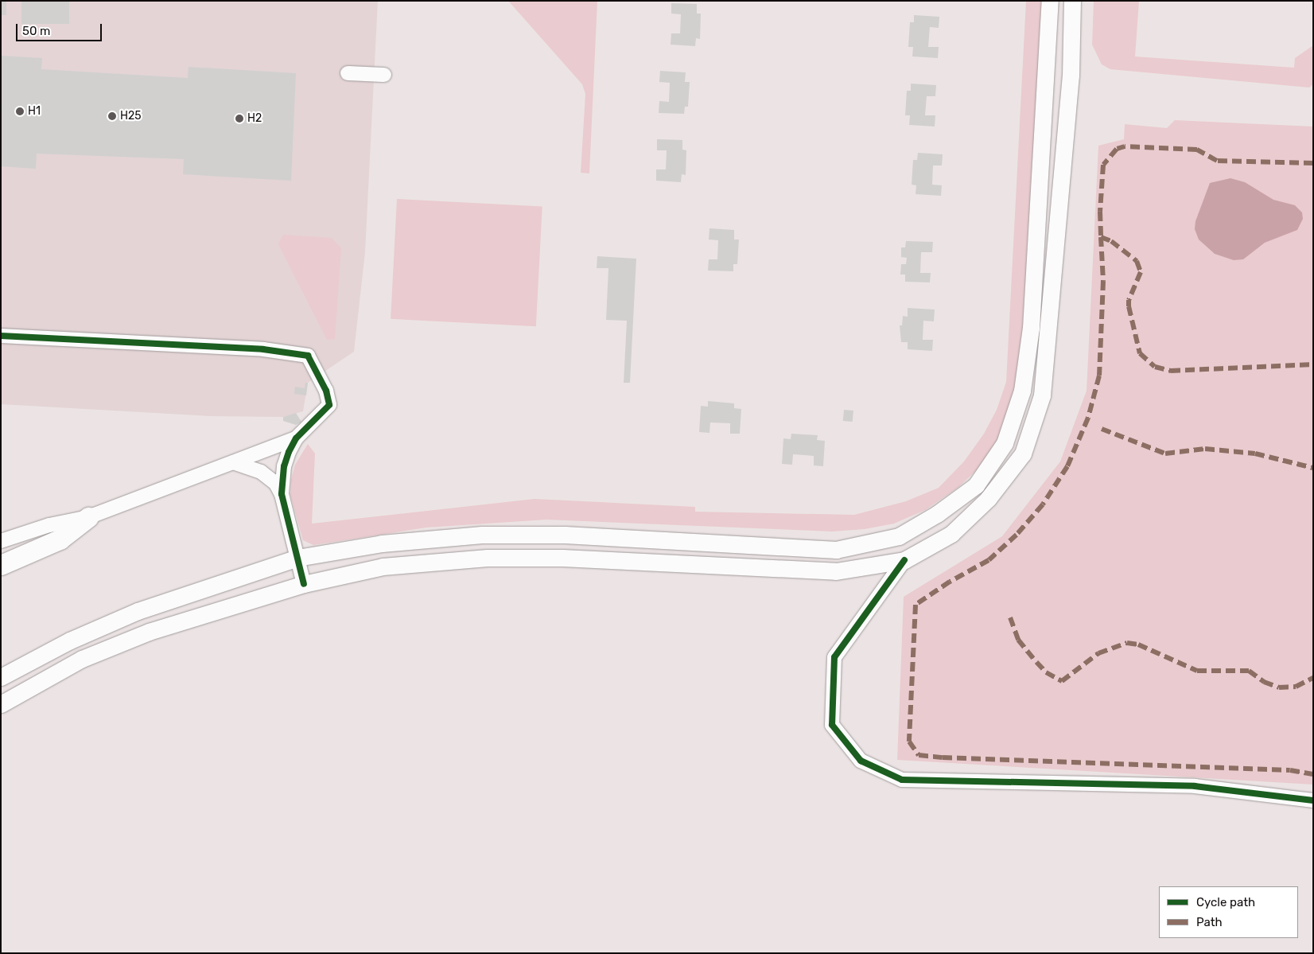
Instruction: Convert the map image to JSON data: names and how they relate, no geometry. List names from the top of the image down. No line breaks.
{"places":["H1","H25","H2"],"legend":["Cycle path","Path"],"scale_bar":"50 m"}
